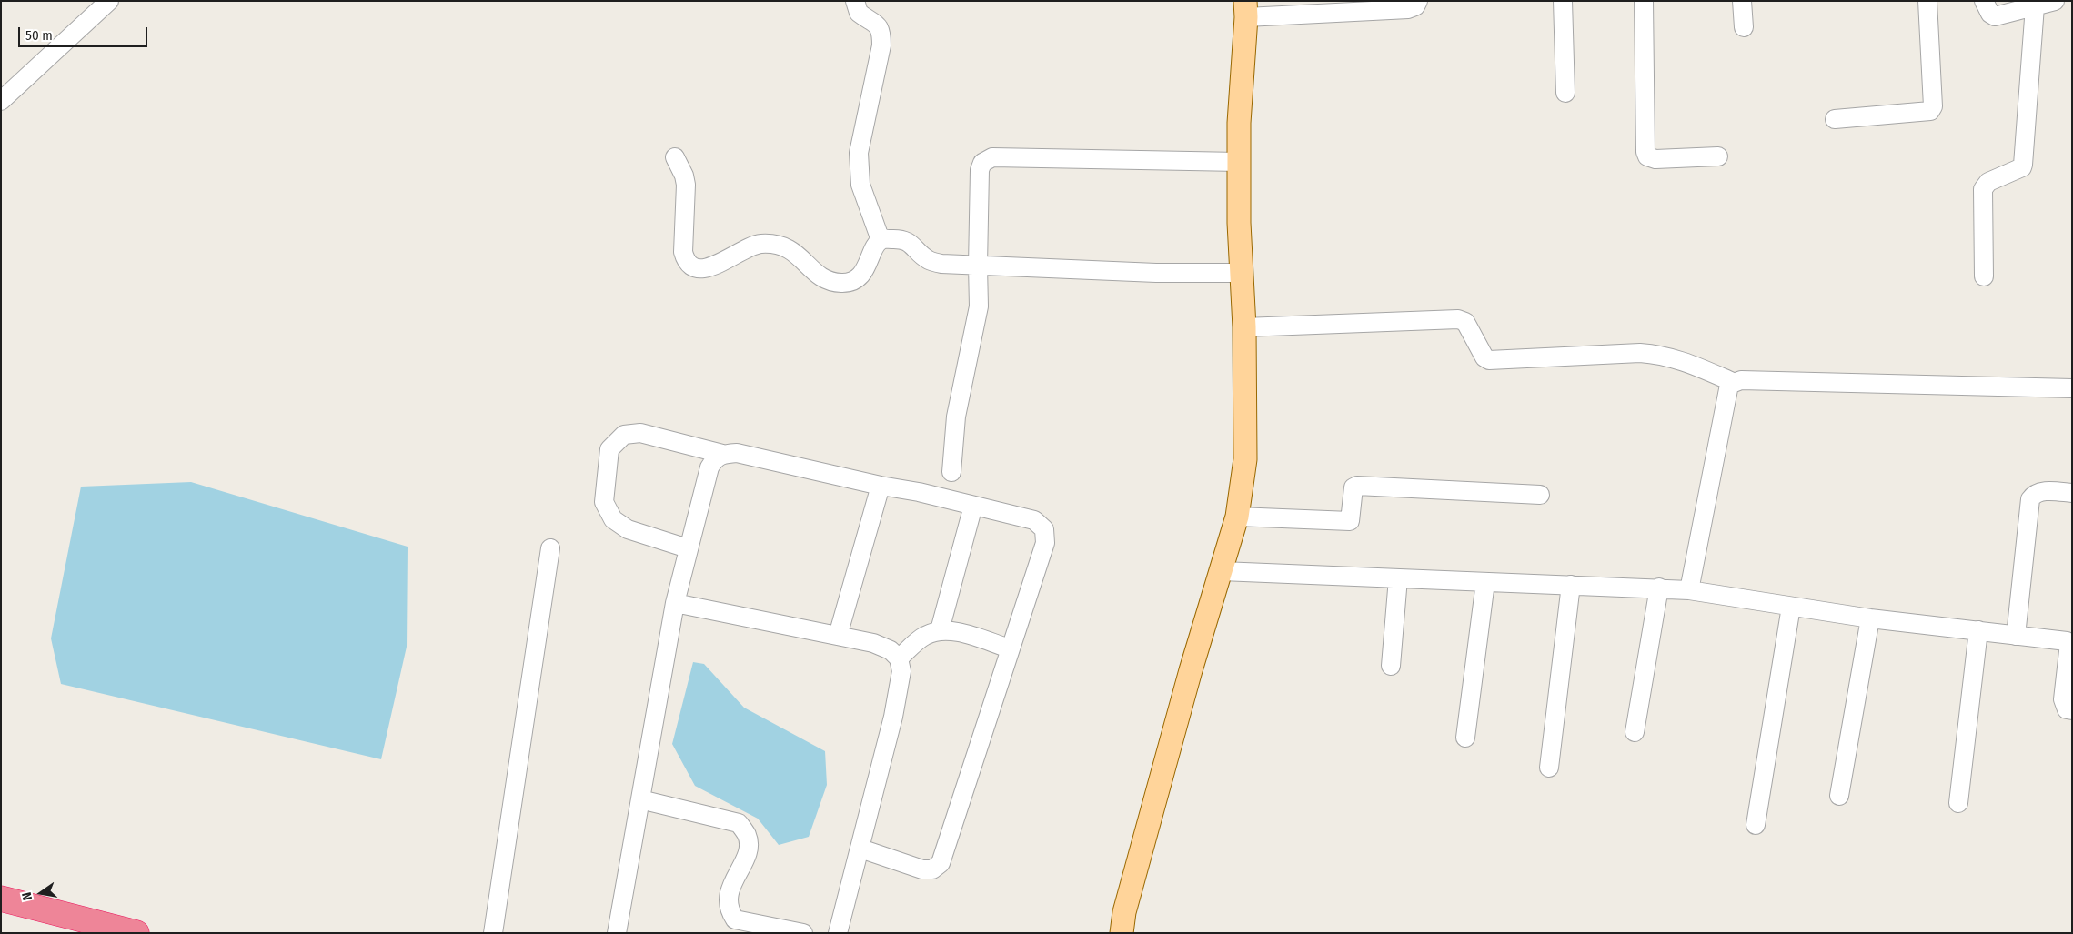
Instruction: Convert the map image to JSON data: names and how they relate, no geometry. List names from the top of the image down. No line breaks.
{"scale_bar":"50 m","north":"left"}
